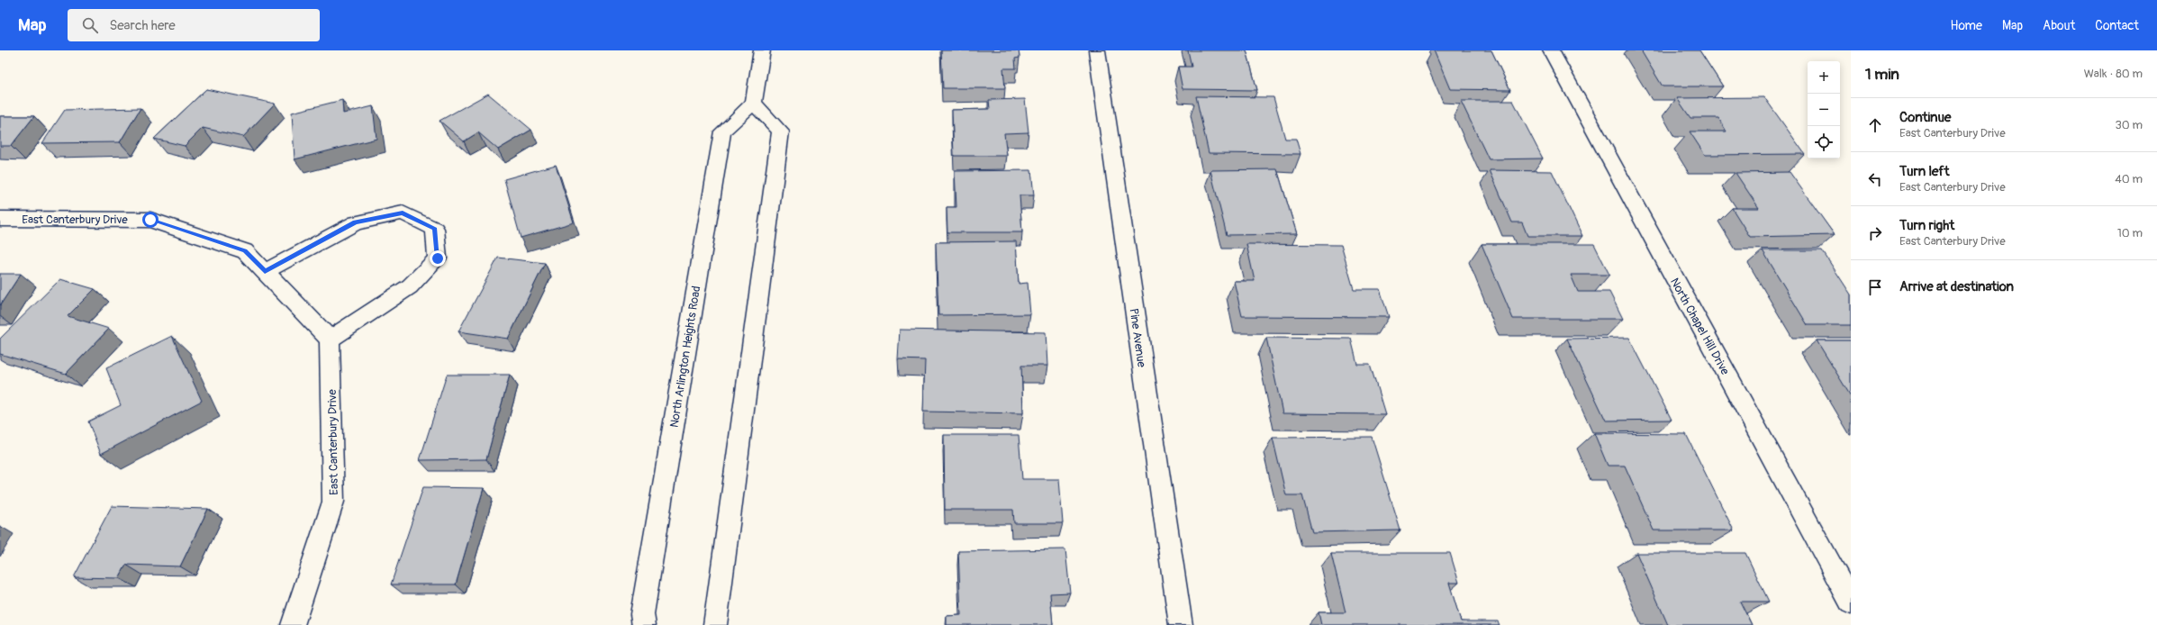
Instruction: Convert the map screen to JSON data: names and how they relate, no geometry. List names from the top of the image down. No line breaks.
{"streets":{"street":["East Canterbury Drive","North Chapel Hill Drive","Pine Avenue","North Arlington Heights Road"]},"page":{"header":"Map","search":"Search here","nav":["Home","Map","About","Contact"],"heading":["1 min","Walk · 80 m"],"map_buttons":["+","−"],"list":[["Continue","East Canterbury Drive","30 m"],["Turn left","East Canterbury Drive","40 m"],["Turn right","East Canterbury Drive","10 m"],"Arrive at destination"]}}
